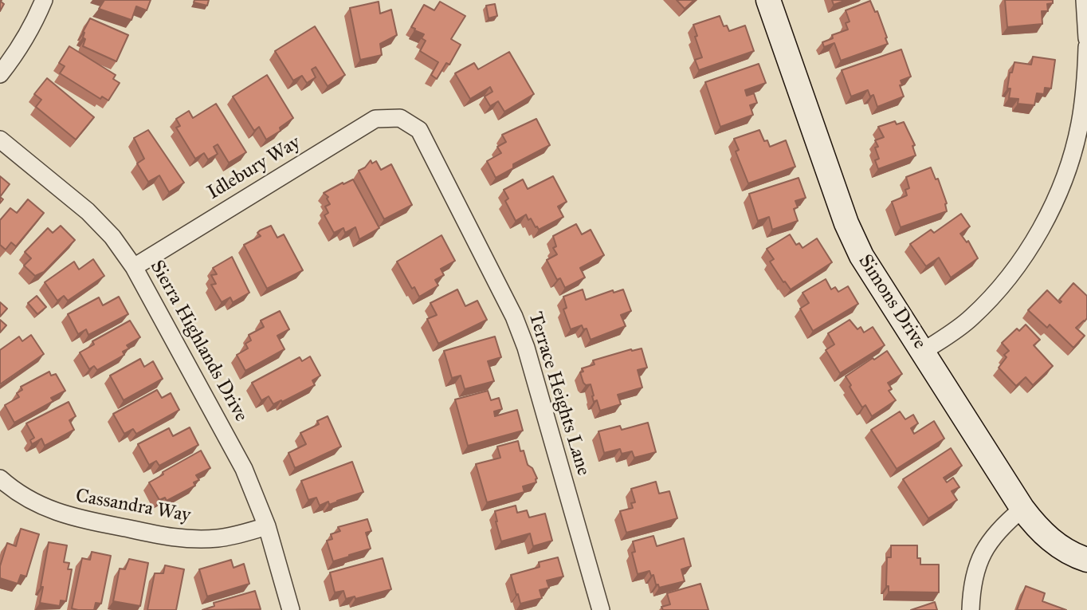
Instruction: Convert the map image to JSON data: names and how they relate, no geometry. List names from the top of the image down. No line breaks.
{"streets":{"street":["Idlebury Way","Simons Drive","Sierra Highlands Drive","Terrace Heights Lane","Cassandra Way"]},"crossings":[["Idlebury Way","Sierra Highlands Drive"],["Idlebury Way","Terrace Heights Lane"],["Sierra Highlands Drive","Cassandra Way"]]}
